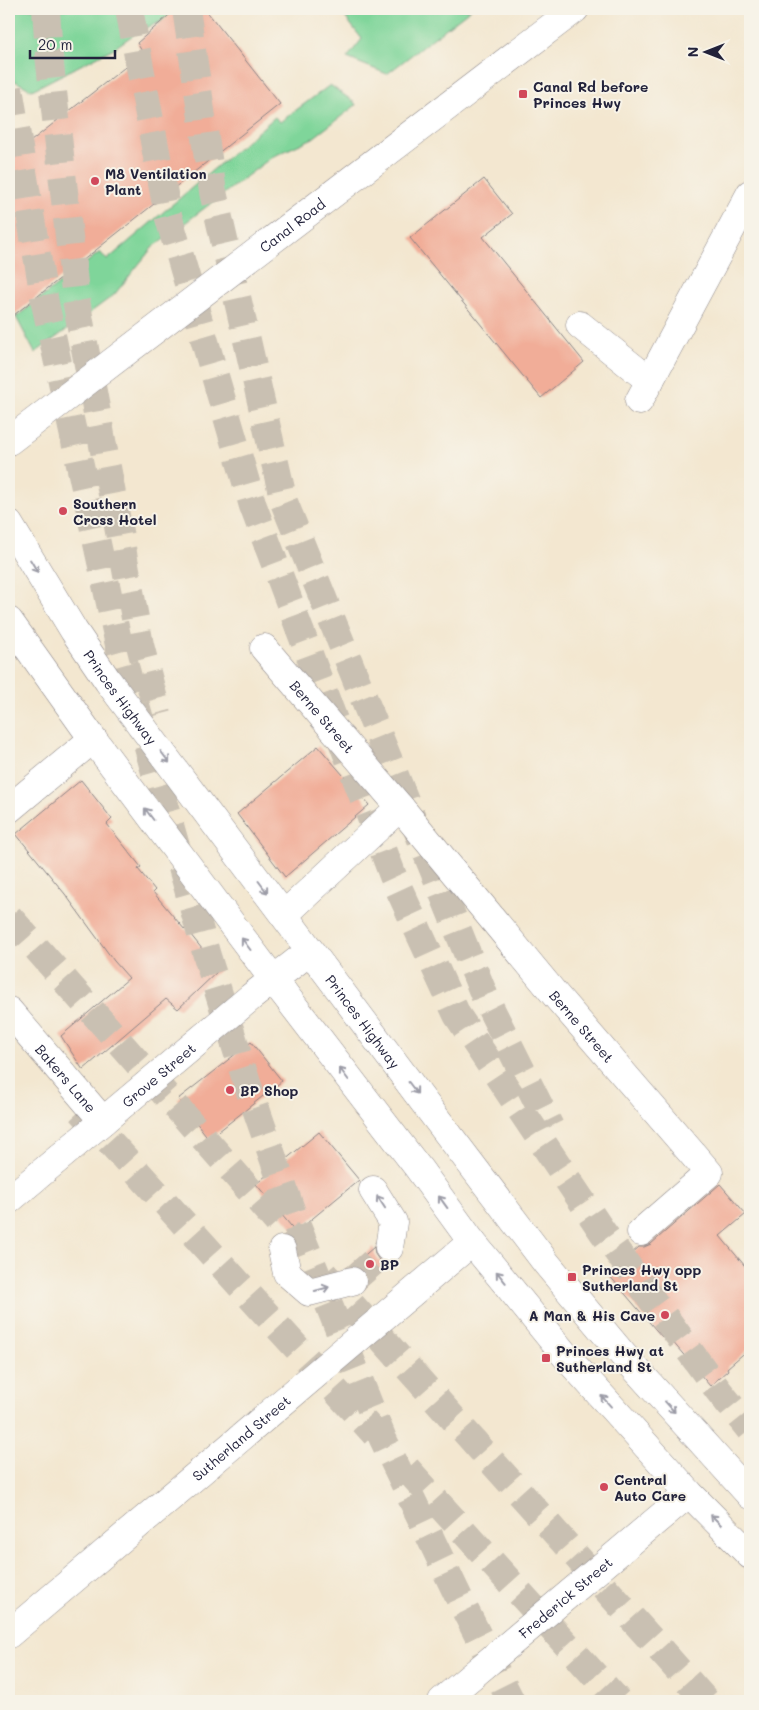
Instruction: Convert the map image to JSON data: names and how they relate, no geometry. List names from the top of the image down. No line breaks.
{"streets":{"main road":["Canal Road","Princes Highway","Berne Street","Grove Street","Bakers Lane","Sutherland Street","Frederick Street"]},"crossings":[["Princes Highway","Grove Street"],["Grove Street","Bakers Lane"]],"places":{"transit":["Canal Rd before Princes Hwy","Princes Hwy opp Sutherland St","Princes Hwy at Sutherland St"],"other":["M8 Ventilation Plant","Southern Cross Hotel","BP Shop","BP","A Man & His Cave","Central Auto Care"]},"scale_bar":"20 m","north":"left"}
